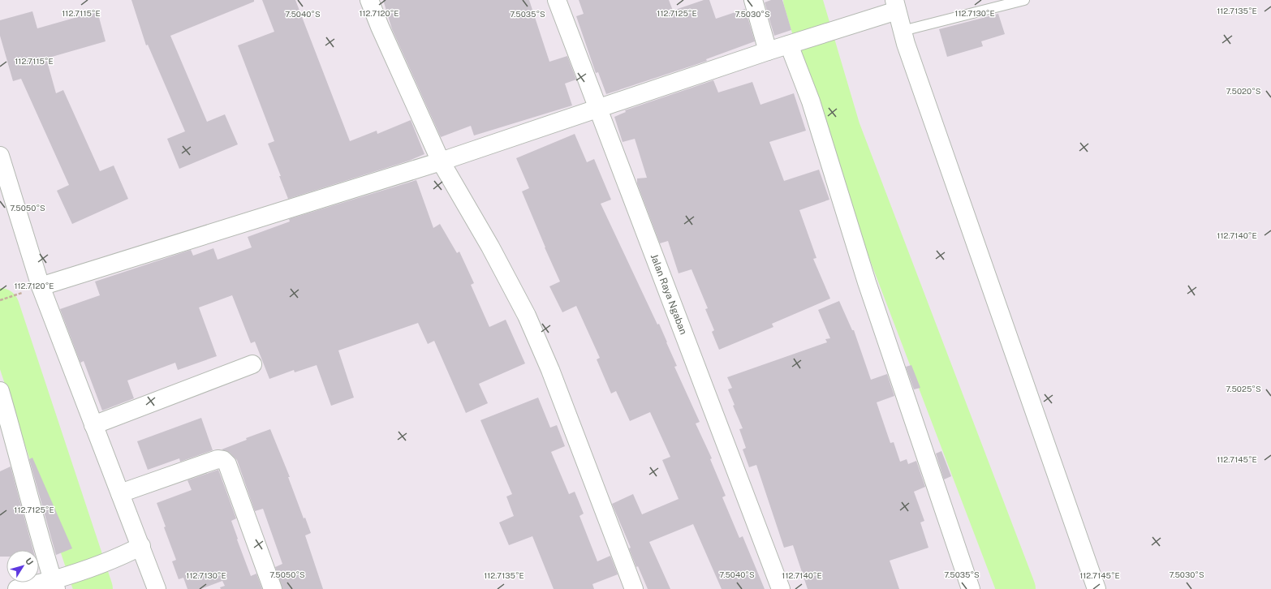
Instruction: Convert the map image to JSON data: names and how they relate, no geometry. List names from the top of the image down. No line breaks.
{"streets":{"street":["Jalan Raya Ngaban"]},"north":"top right","coordinates":["112.7135°E","112.7115°E","112.7120°E","112.7125°E","112.7130°E","7.5040°S","7.5035°S","7.5030°S","7.5020°S","7.5050°S","112.7140°E","7.5025°S","112.7145°E"]}
